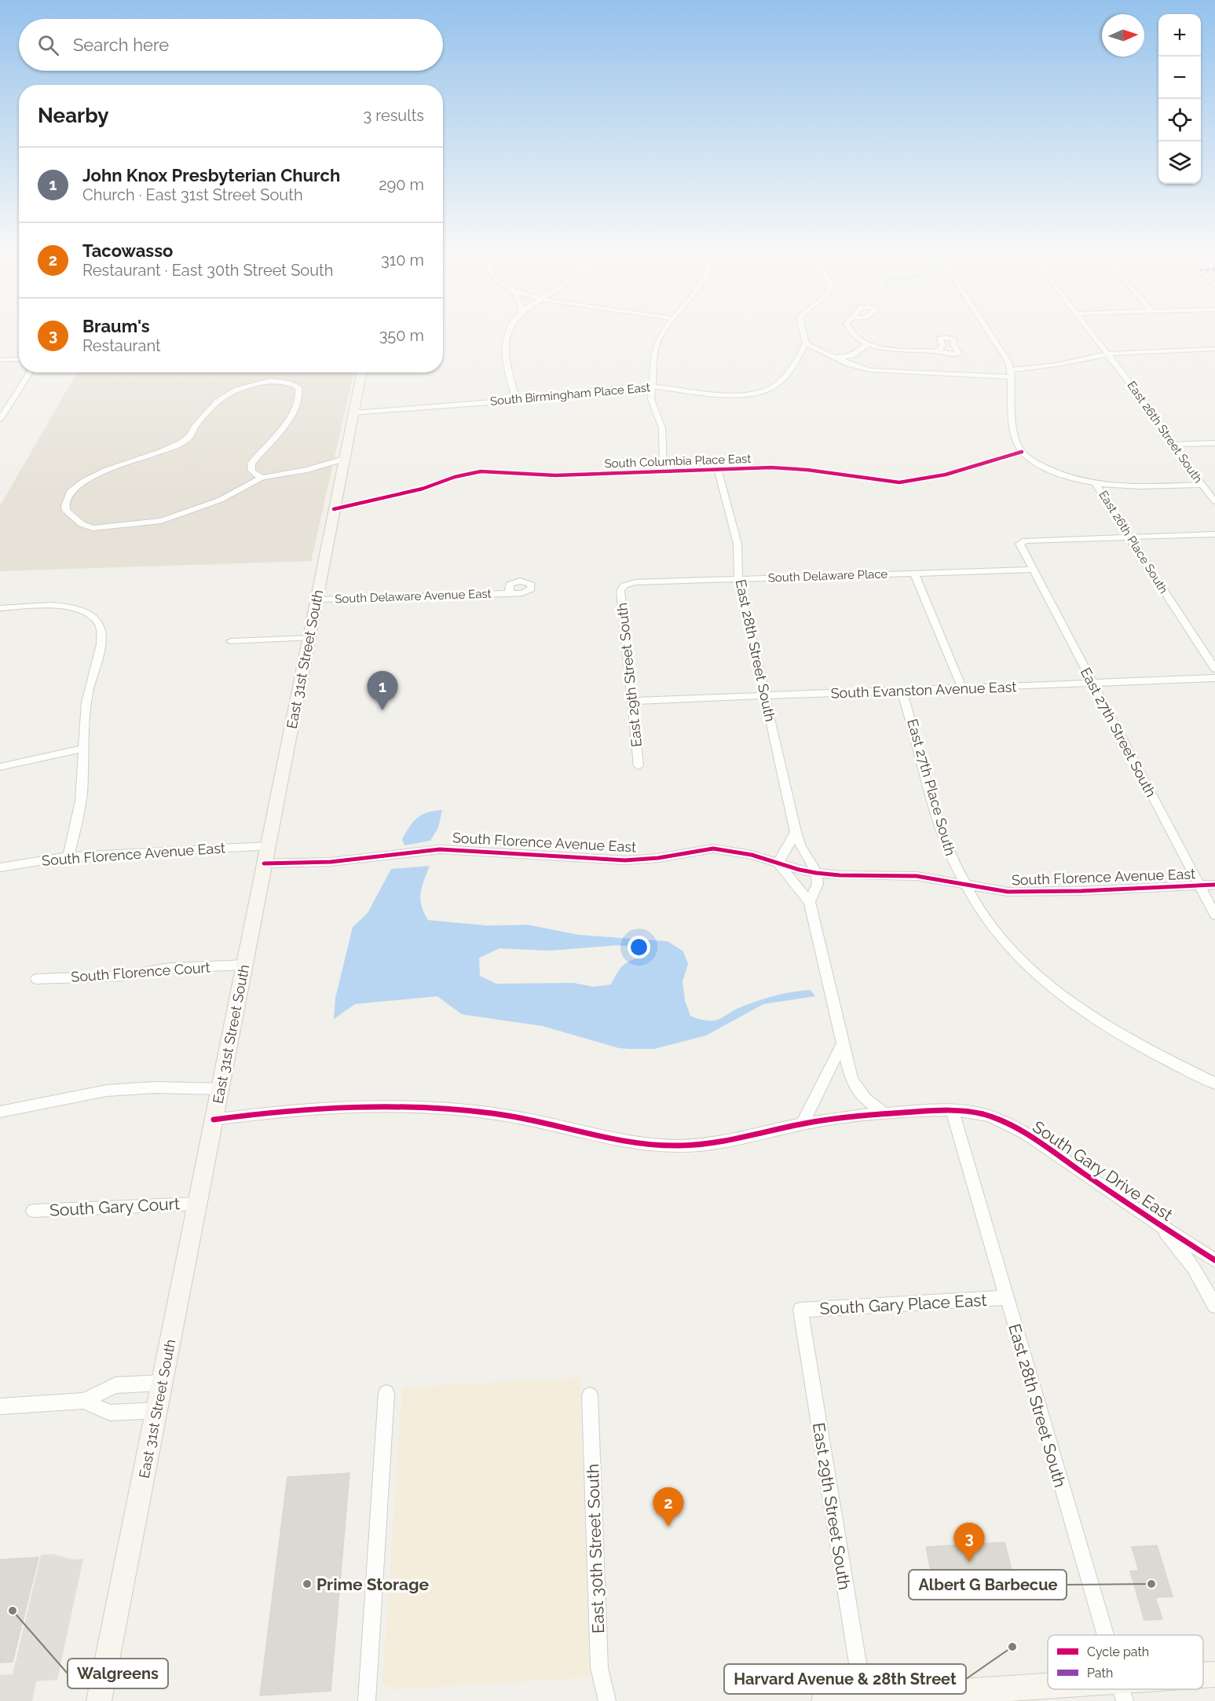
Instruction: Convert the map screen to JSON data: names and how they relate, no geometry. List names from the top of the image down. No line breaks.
{"streets":{"main road":["East 31st Street South"],"street":["South Birmingham Place East","East 26th Street South","South Columbia Place East","East 26th Place South","South Delaware Place","South Delaware Avenue East","East 28th Street South","East 29th Street South","South Evanston Avenue East","East 27th Street South","East 27th Place South","South Florence Avenue East","South Florence Court","South Gary Drive East","South Gary Court","South Gary Place East","East 30th Street South"]},"crossings":[["South Birmingham Place East","East 31st Street South"],["South Columbia Place East","East 26th Place South"],["South Columbia Place East","East 28th Street South"],["South Columbia Place East","East 31st Street South"],["East 26th Place South","East 27th Street South"],["South Delaware Place","East 28th Street South"],["South Delaware Place","East 29th Street South"],["South Delaware Place","East 27th Street South"],["South Delaware Avenue East","East 31st Street South"],["East 28th Street South","South Evanston Avenue East"],["East 28th Street South","South Florence Avenue East"],["East 28th Street South","South Gary Drive East"],["East 28th Street South","South Gary Place East"],["East 31st Street South","South Florence Avenue East"],["East 31st Street South","South Florence Court"],["East 31st Street South","South Gary Drive East"],["East 31st Street South","South Gary Court"],["East 29th Street South","South Evanston Avenue East"],["East 29th Street South","South Gary Place East"],["South Evanston Avenue East","East 27th Street South"],["South Evanston Avenue East","East 27th Place South"],["East 27th Street South","South Florence Avenue East"],["East 27th Place South","South Florence Avenue East"]],"places":["Prime Storage","Albert G Barbecue","Walgreens","Harvard Avenue & 28th Street"],"legend":["Cycle path","Path"],"north":"right","page":{"map_buttons":["+","−"],"search":"Search here","heading":["Nearby","3 results"],"list":[{"mark":"1","name":"John Knox Presbyterian Church","note":"Church · East 31st Street South","value":"290 m"},{"mark":"2","name":"Tacowasso","note":"Restaurant · East 30th Street South","value":"310 m"},{"mark":"3","name":"Braum's","note":"Restaurant","value":"350 m"}],"pins":["1","2","3"]}}
